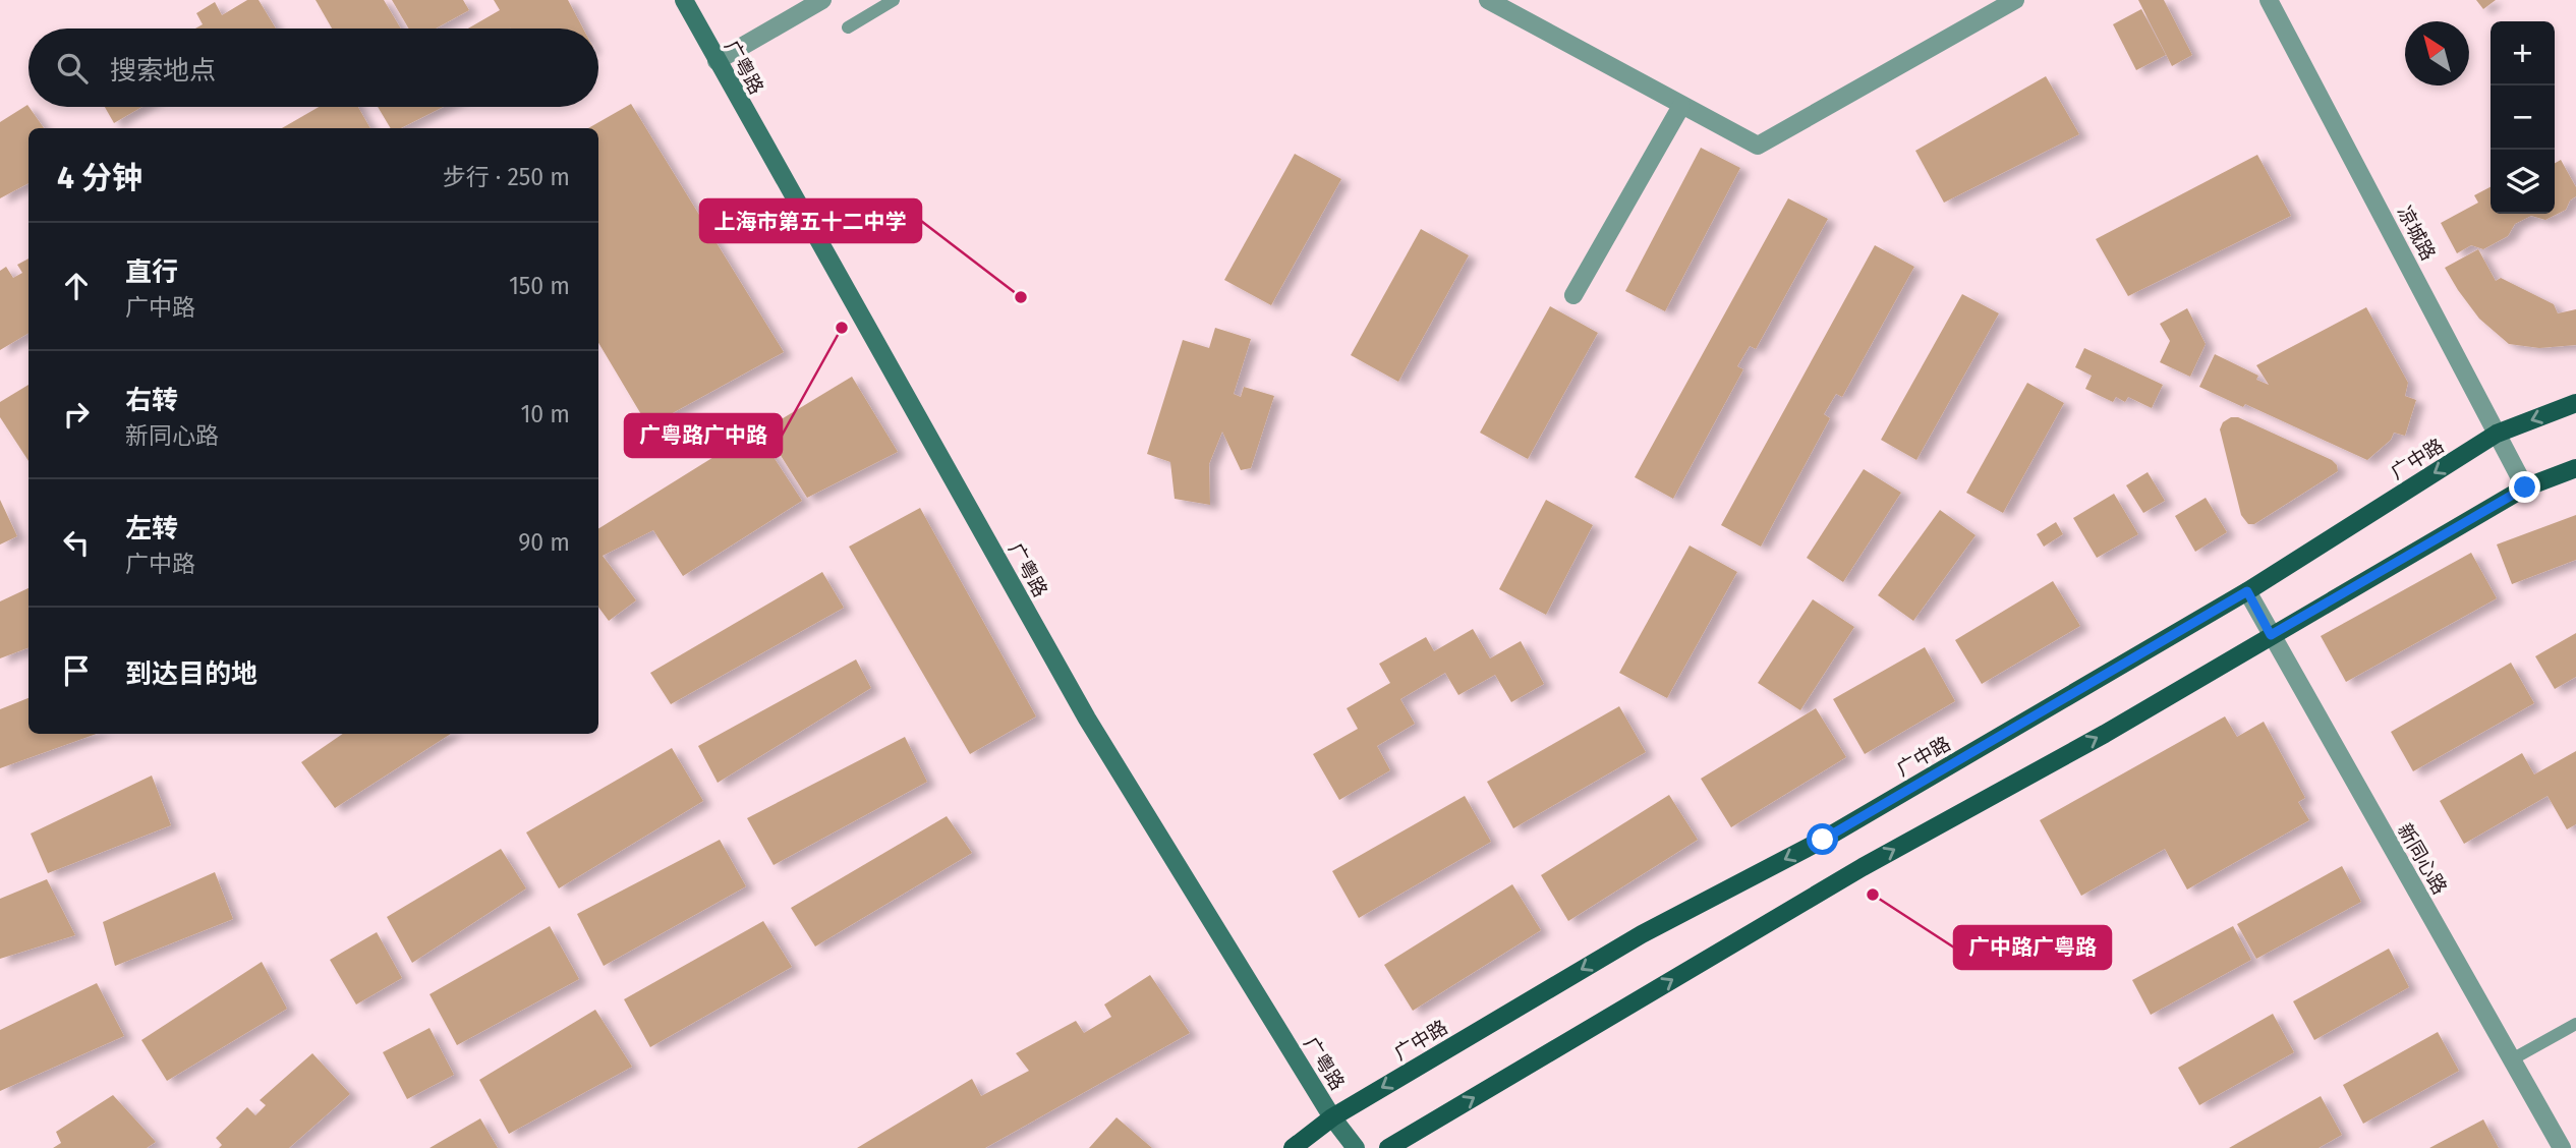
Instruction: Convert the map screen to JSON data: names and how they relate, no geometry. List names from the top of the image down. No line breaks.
{"streets":{"main road":["广粤路","广中路"],"street":["凉城路","新同心路"]},"crossings":[["广粤路","广中路"],["凉城路","广中路"],["广中路","新同心路"]],"places":["上海市第五十二中学","广粤路广中路","广中路广粤路"],"north":"top left","page":{"map_buttons":["+","−"],"search":"搜索地点","heading":["4 分钟","步行 · 250 m"],"list":[["直行","广中路","150 m"],["右转","新同心路","10 m"],["左转","广中路","90 m"],"到达目的地"]}}
